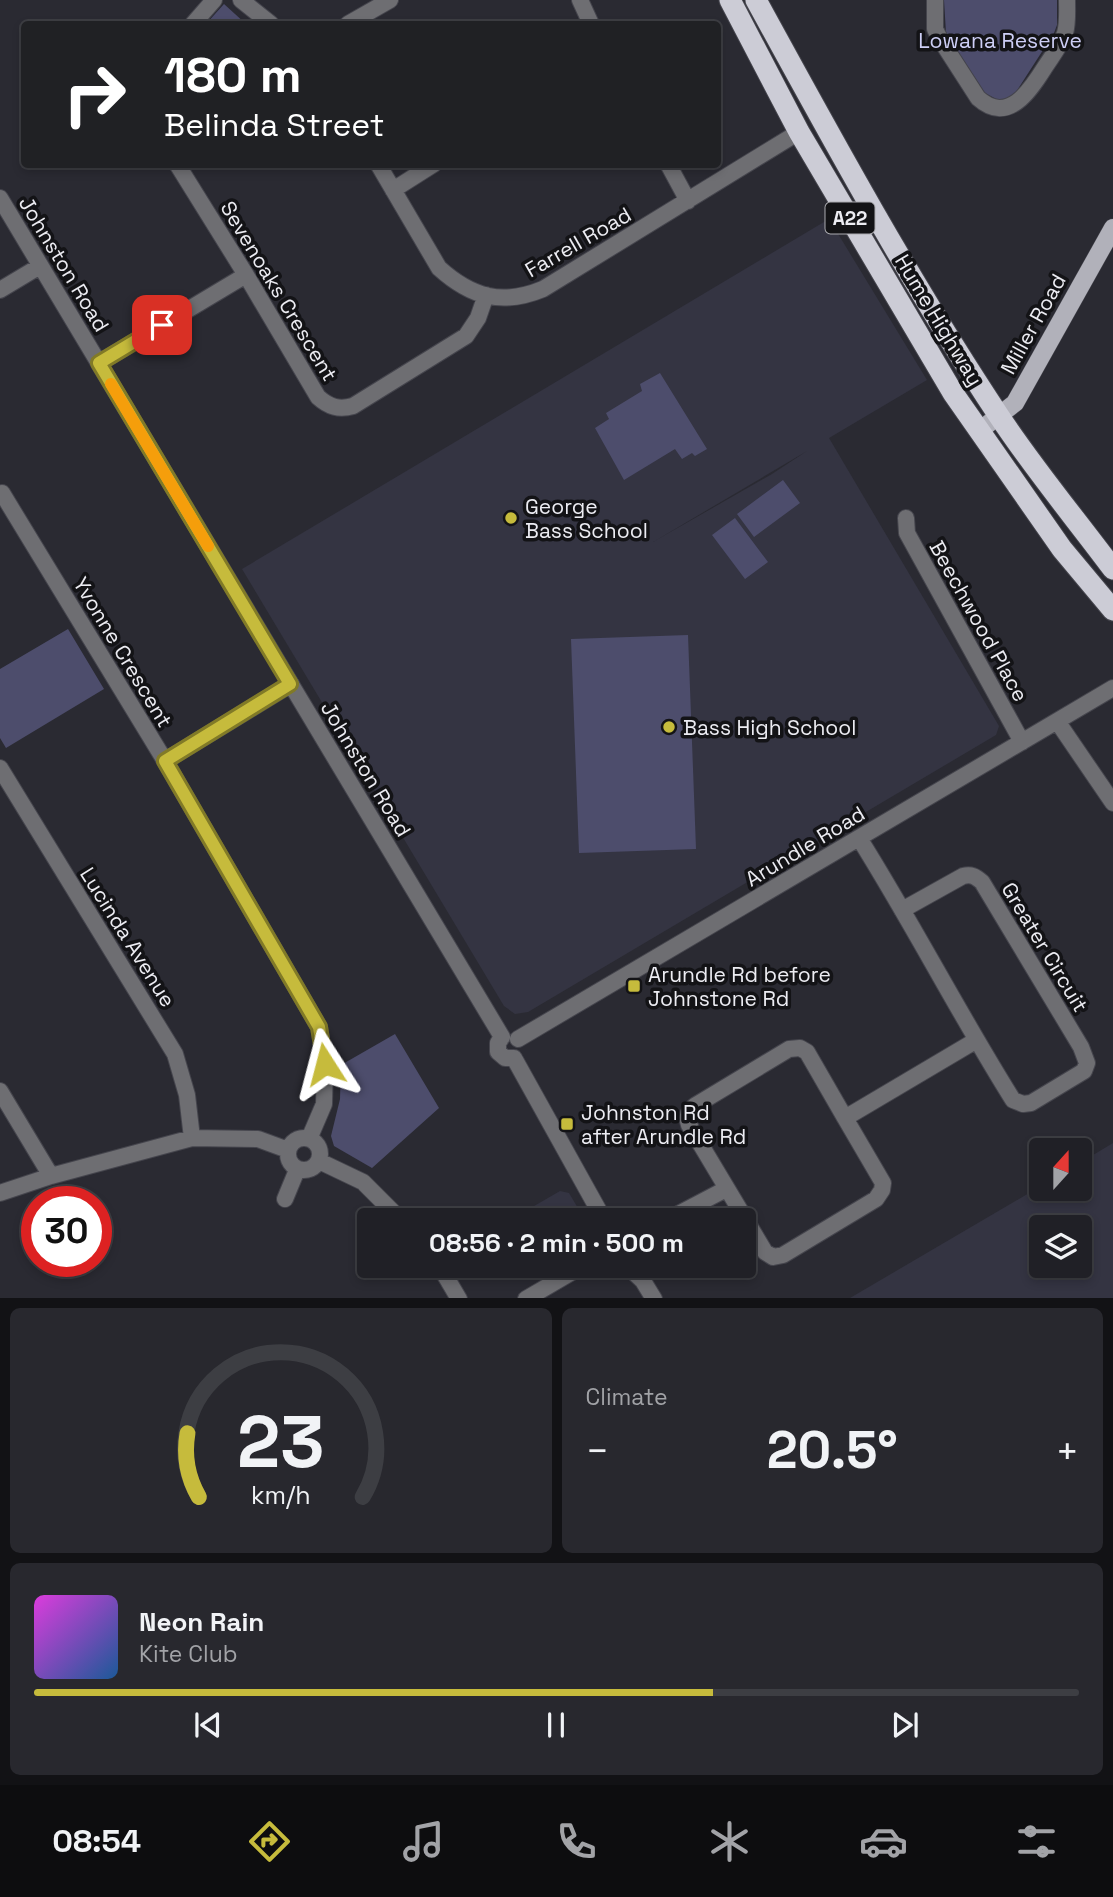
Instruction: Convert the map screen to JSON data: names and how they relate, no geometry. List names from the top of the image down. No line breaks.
{"streets":{"highway":["A22","Hume Highway"],"main road":["Miller Road"],"street":["Farrell Road","Johnston Road","Sevenoaks Crescent","Beechwood Place","Yvonne Crescent","Arundle Road","Lucinda Avenue","Greater Circuit"]},"crossings":[["Farrell Road","Sevenoaks Crescent"],["Farrell Road","Hume Highway"],["Johnston Road","Arundle Road"],["Hume Highway","Miller Road"],["Beechwood Place","Arundle Road"],["Arundle Road","Greater Circuit"]],"parks":["Lowana Reserve"],"places":{"other":["George Bass School","Bass High School"],"transit":["Arundle Rd before Johnstone Rd","Johnston Rd after Arundle Rd"]},"north":"top","page":{"turn":["180 m","Belinda Street"],"limit":"30","trip":"08:56 · 2 min · 500 m","tile":"Climate","heat":["−","20.5°","+"],"song":["Neon Rain","Kite Club"],"tabs":"08:54","gauge":["23","km/h"]}}
